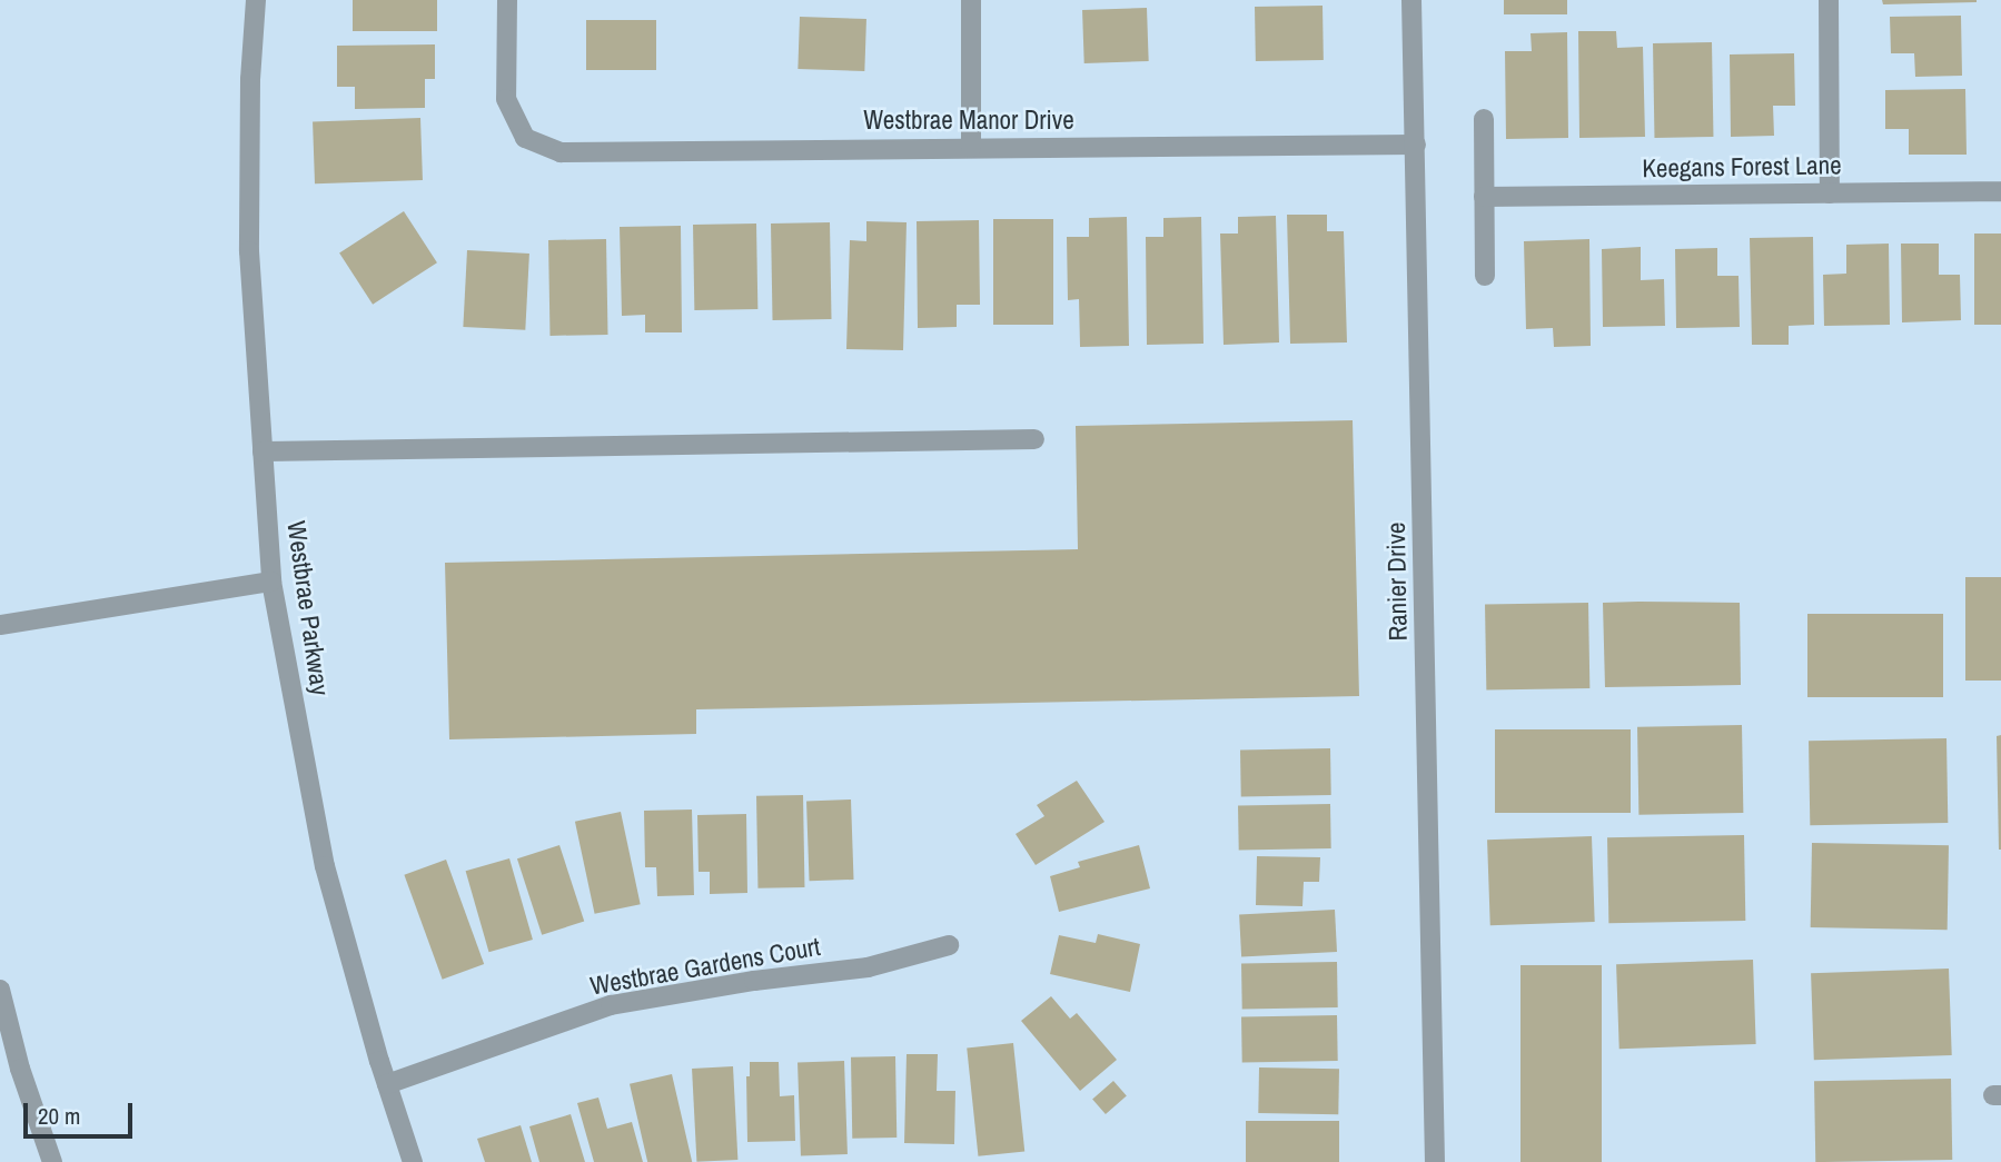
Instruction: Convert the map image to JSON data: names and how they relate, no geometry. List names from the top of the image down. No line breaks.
{"streets":{"street":["Westbrae Manor Drive","Keegans Forest Lane","Ranier Drive","Westbrae Parkway","Westbrae Gardens Court"]},"crossings":[["Westbrae Manor Drive","Ranier Drive"],["Westbrae Parkway","Westbrae Gardens Court"]],"scale_bar":"20 m"}
